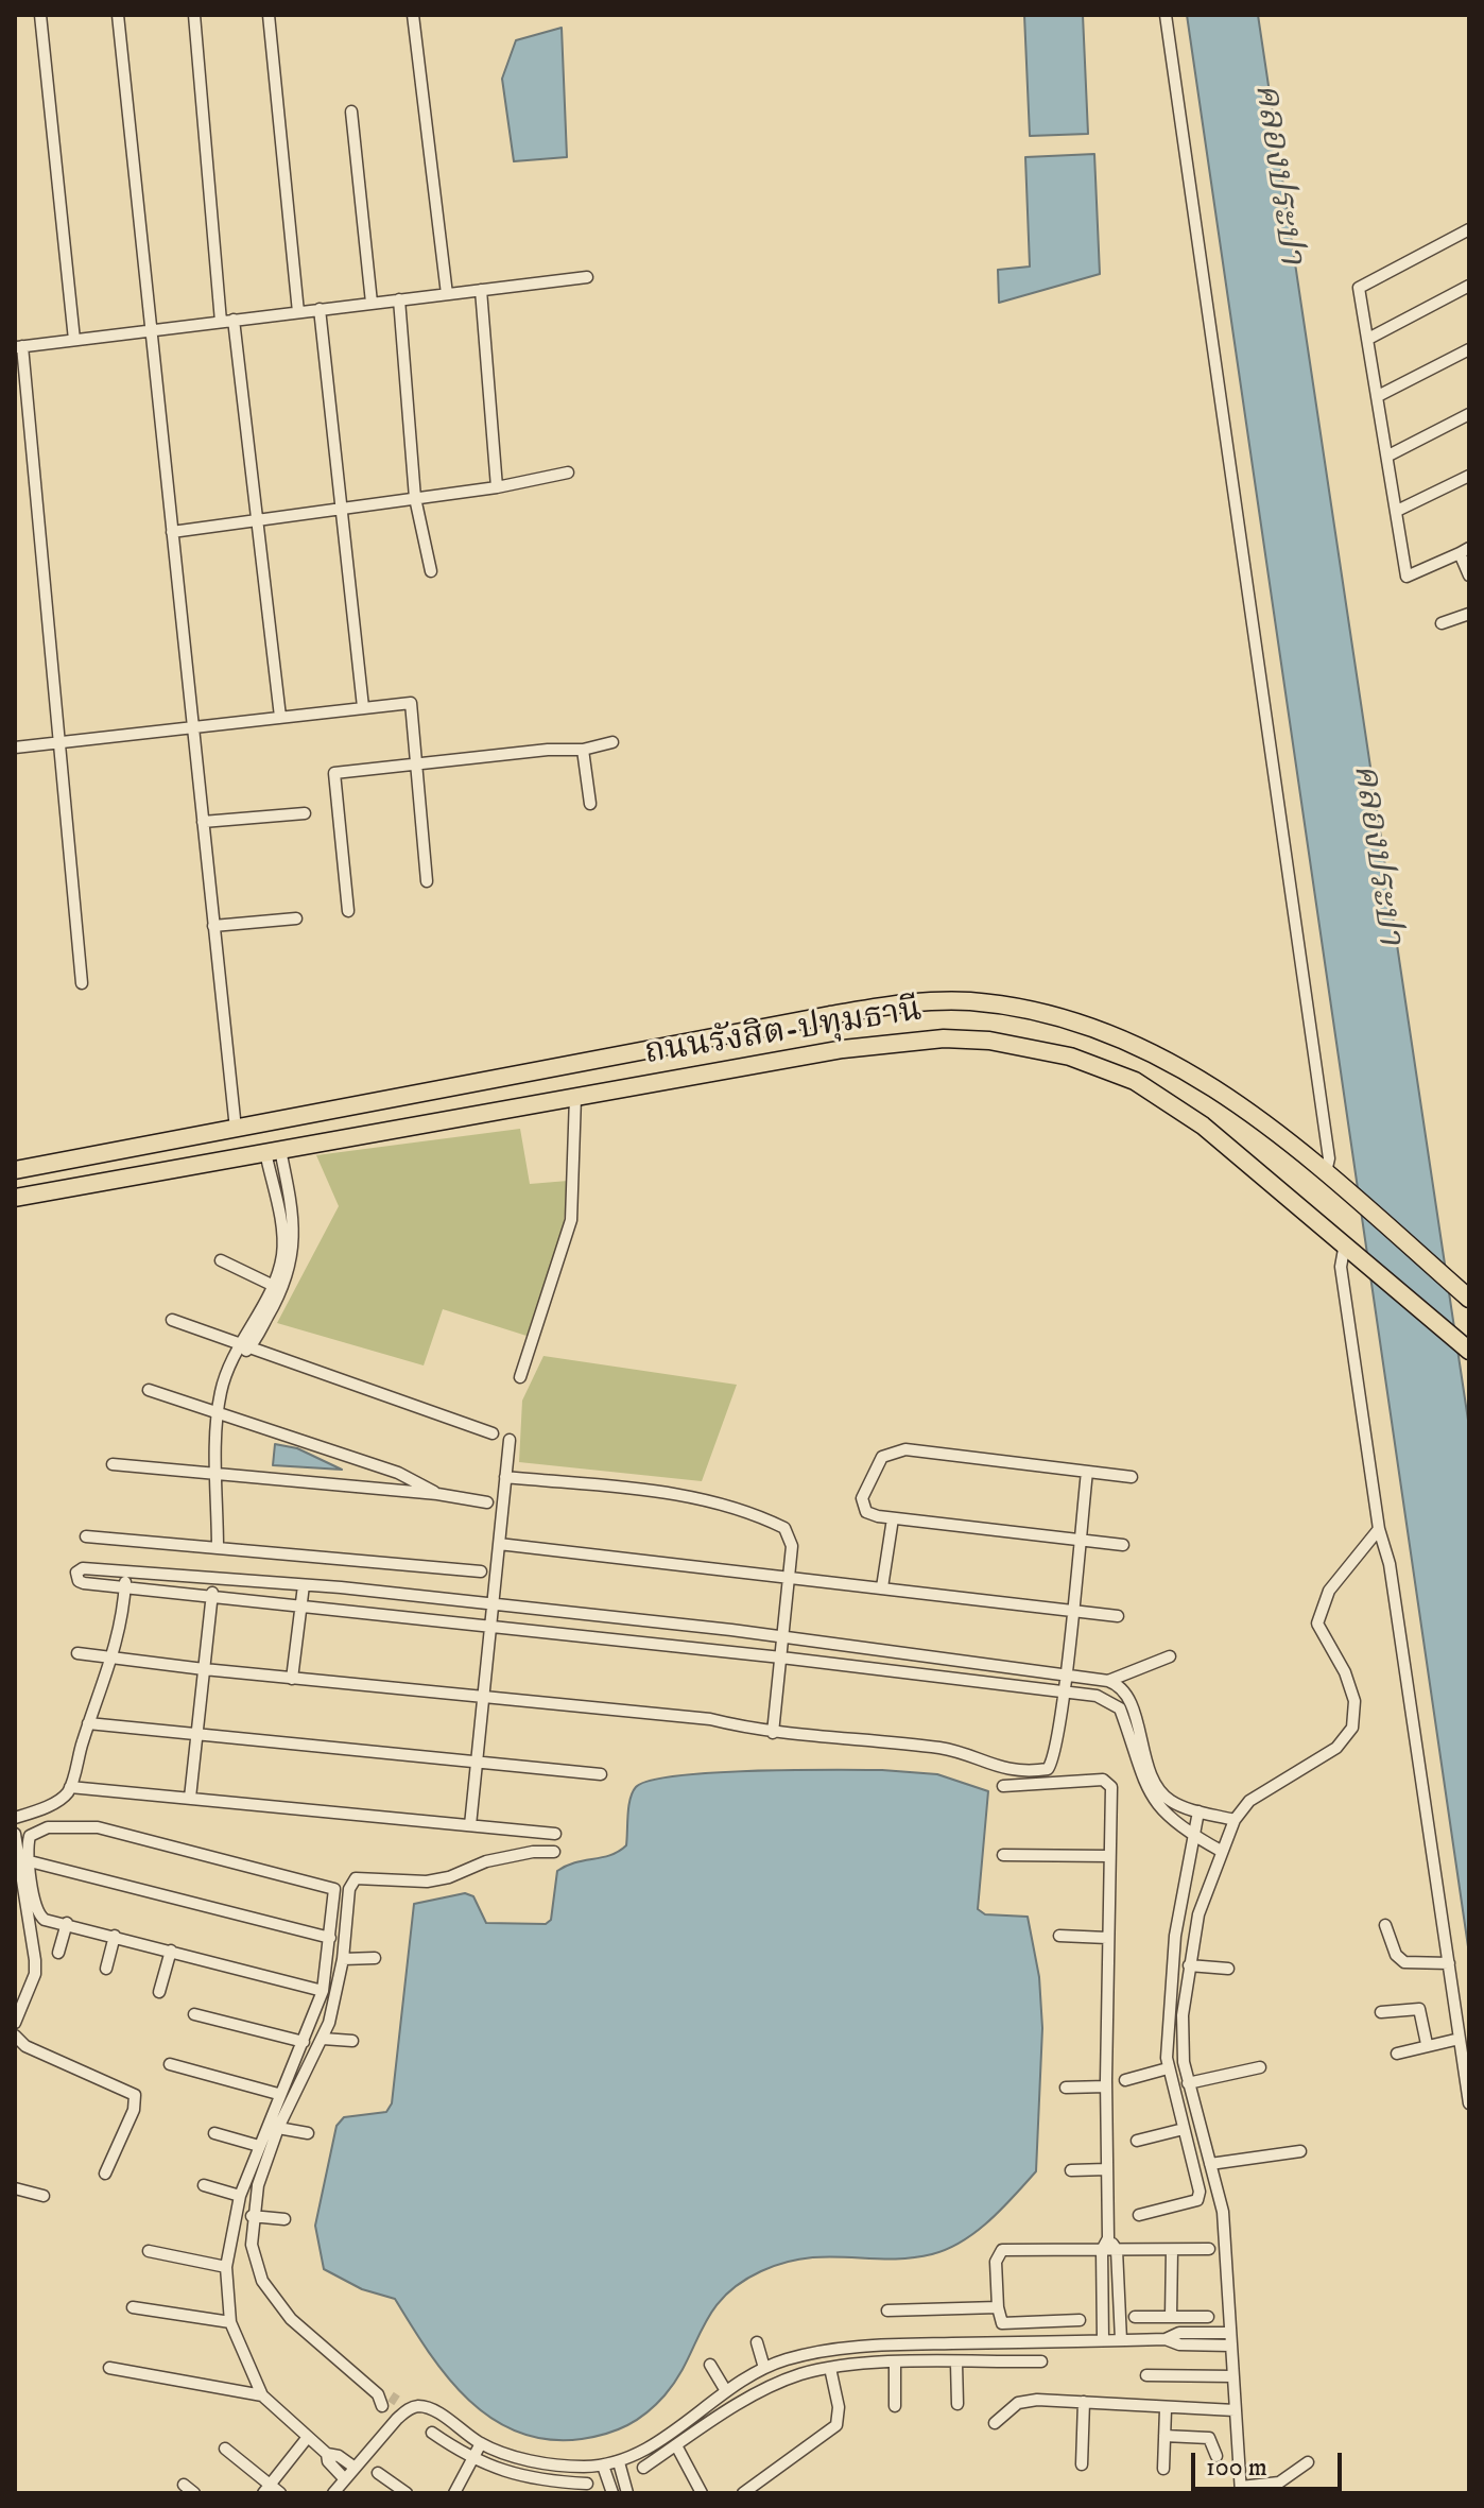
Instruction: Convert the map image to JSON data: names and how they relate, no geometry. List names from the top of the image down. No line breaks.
{"streets":{"main road":["ถนนรังสิต-ปทุมธานี"]},"water":["คลองประปา"],"scale_bar":"100 m"}
